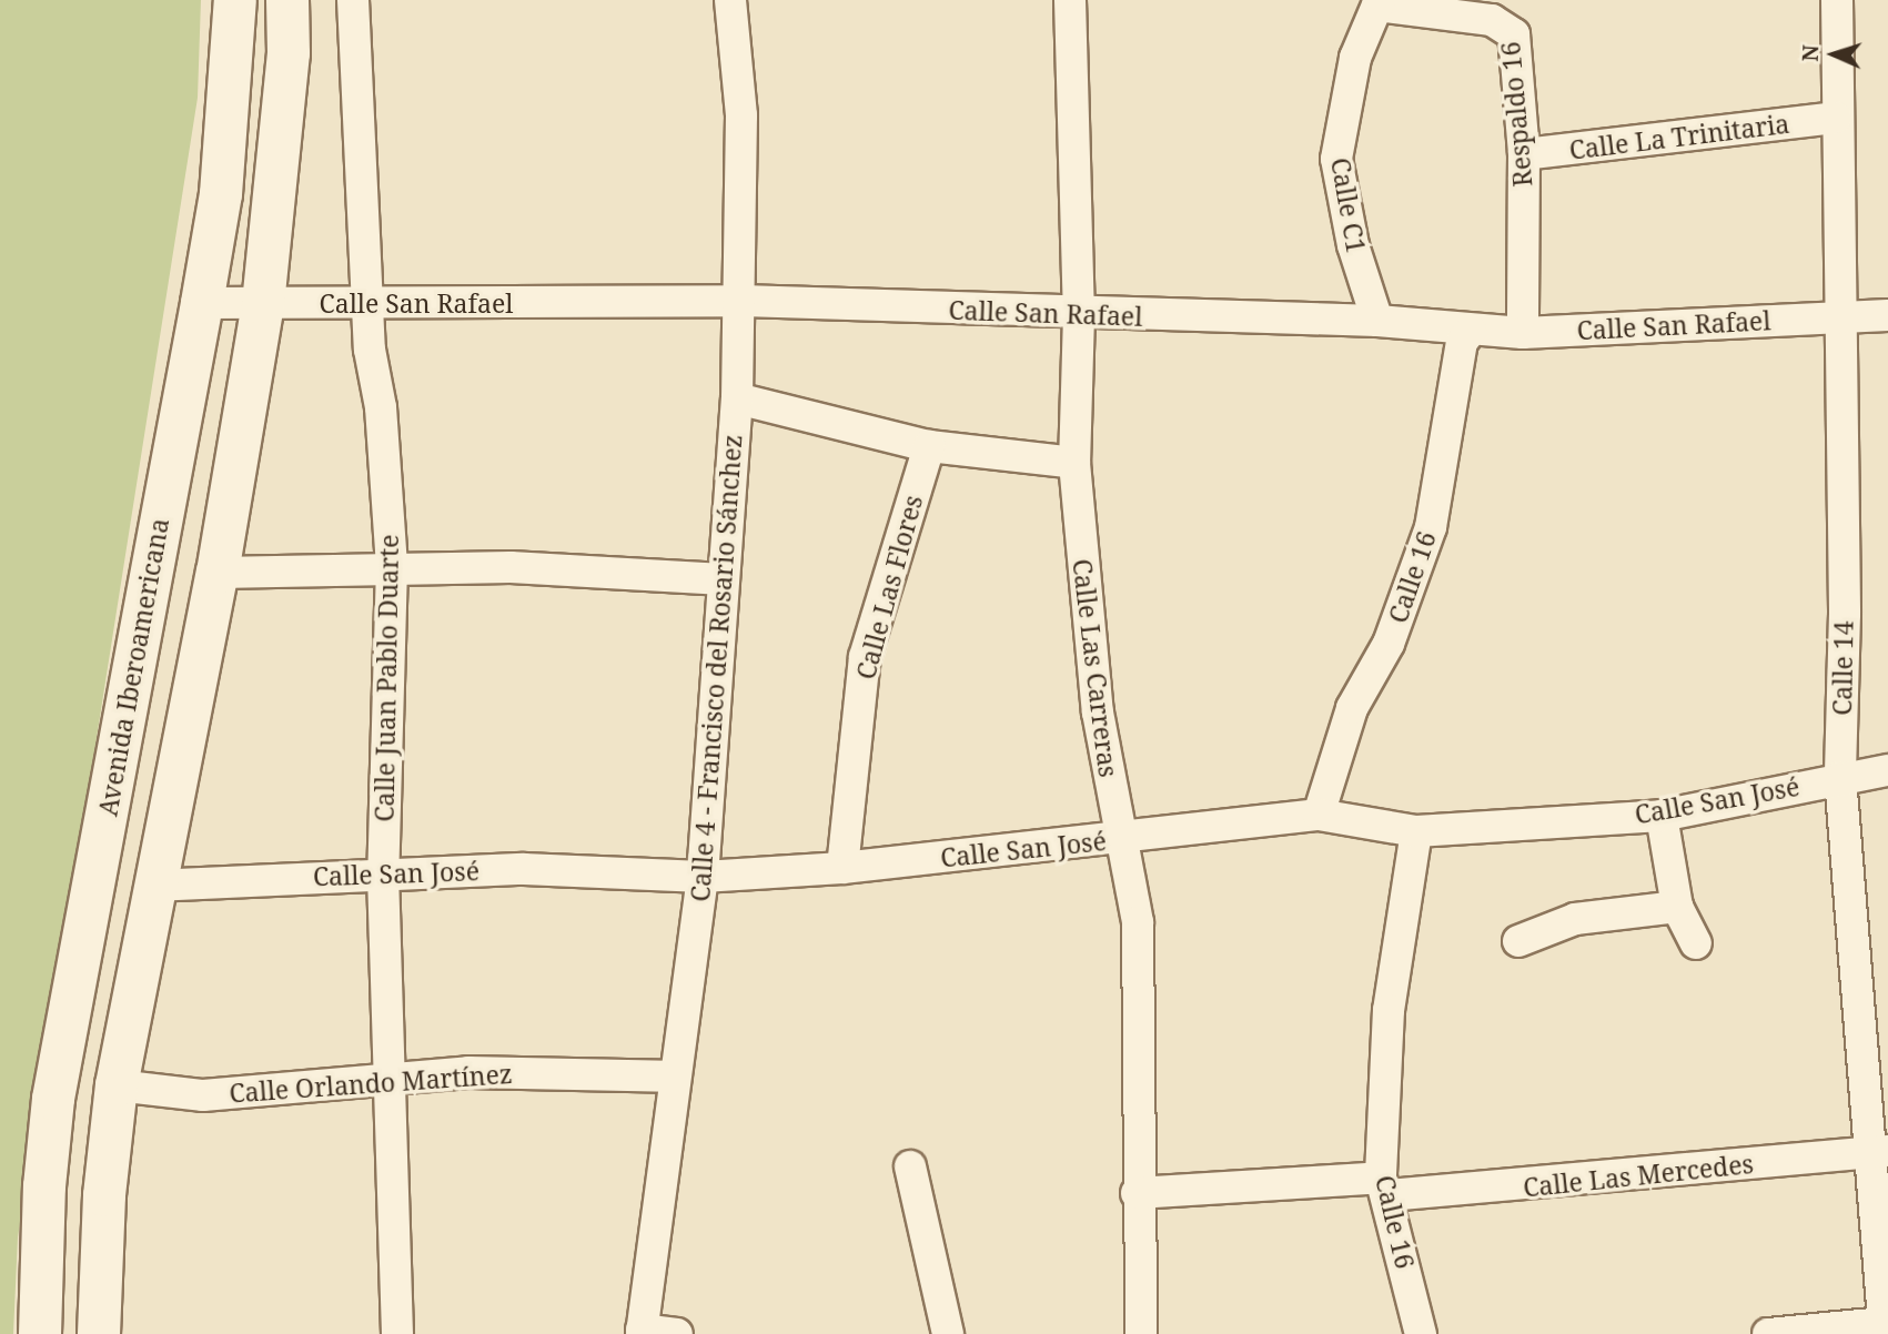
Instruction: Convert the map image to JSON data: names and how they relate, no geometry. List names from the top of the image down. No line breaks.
{"streets":{"street":["Respaldo 16","Calle La Trinitaria","Calle C1","Calle San Rafael","Calle 16","Calle Las Flores","Avenida Iberoamericana","Calle 4 - Francisco del Rosario Sánchez","Calle Las Carreras","Calle 14","Calle Juan Pablo Duarte","Calle San José","Calle Orlando Martínez","Calle Las Mercedes"]},"crossings":[["Respaldo 16","Calle La Trinitaria"],["Respaldo 16","Calle C1"],["Respaldo 16","Calle San Rafael"],["Calle La Trinitaria","Calle 14"],["Calle C1","Calle San Rafael"],["Calle San Rafael","Calle 16"],["Calle San Rafael","Avenida Iberoamericana"],["Calle San Rafael","Calle 4 - Francisco del Rosario Sánchez"],["Calle San Rafael","Calle Las Carreras"],["Calle San Rafael","Calle 14"],["Calle San Rafael","Calle Juan Pablo Duarte"],["Calle 16","Calle San José"],["Calle 16","Calle Las Mercedes"],["Calle Las Flores","Calle San José"],["Calle 4 - Francisco del Rosario Sánchez","Calle San José"],["Calle 4 - Francisco del Rosario Sánchez","Calle Orlando Martínez"],["Calle Las Carreras","Calle San José"],["Calle Las Carreras","Calle Las Mercedes"],["Calle 14","Calle San José"],["Calle 14","Calle Las Mercedes"],["Calle Juan Pablo Duarte","Calle San José"],["Calle Juan Pablo Duarte","Calle Orlando Martínez"]],"north":"left"}
